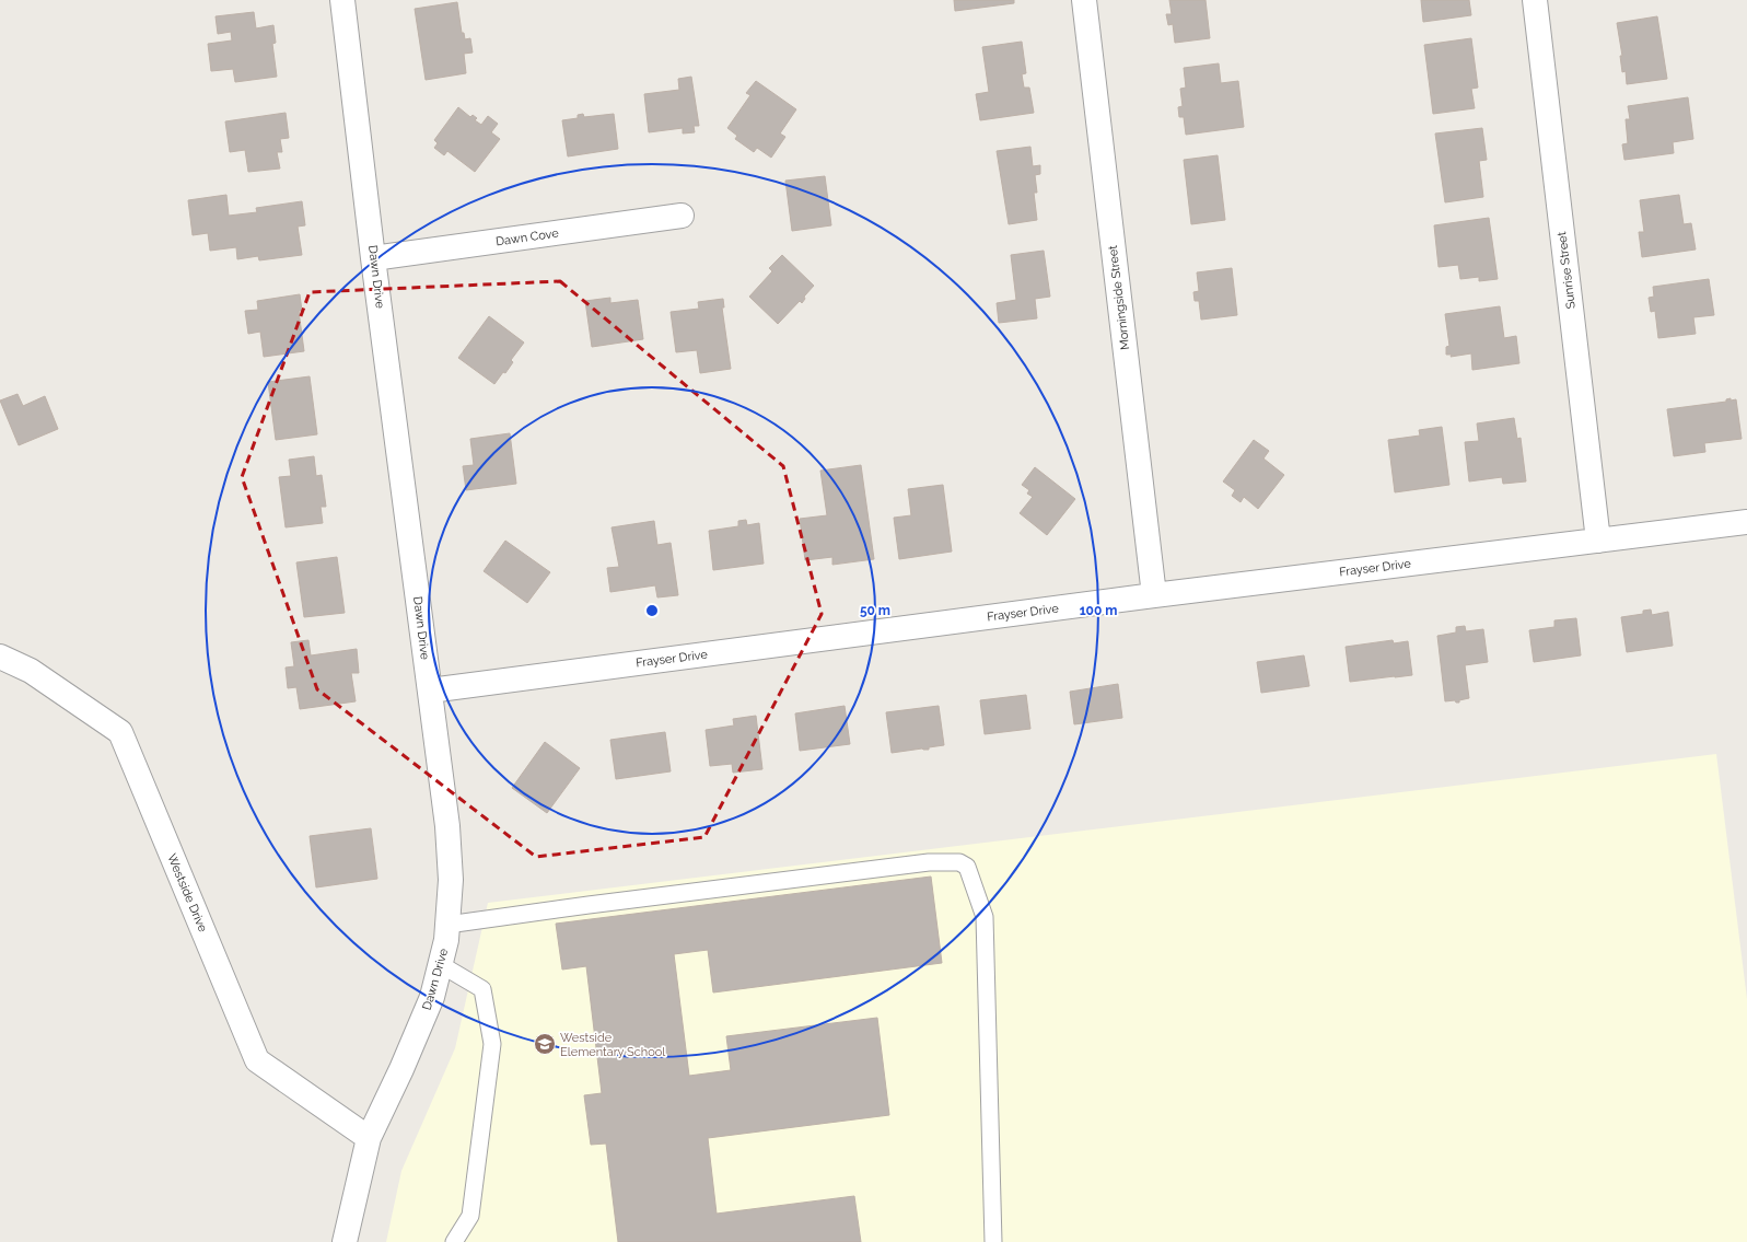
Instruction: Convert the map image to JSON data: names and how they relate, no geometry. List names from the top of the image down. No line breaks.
{"streets":{"street":["Dawn Cove","Sunrise Street","Dawn Drive","Morningside Street","Frayser Drive","Westside Drive"]},"crossings":[["Dawn Cove","Dawn Drive"],["Sunrise Street","Frayser Drive"],["Dawn Drive","Frayser Drive"],["Dawn Drive","Westside Drive"],["Morningside Street","Frayser Drive"]],"places":{"school or university":["Westside Elementary School"]},"rings":["50 m","100 m"]}
